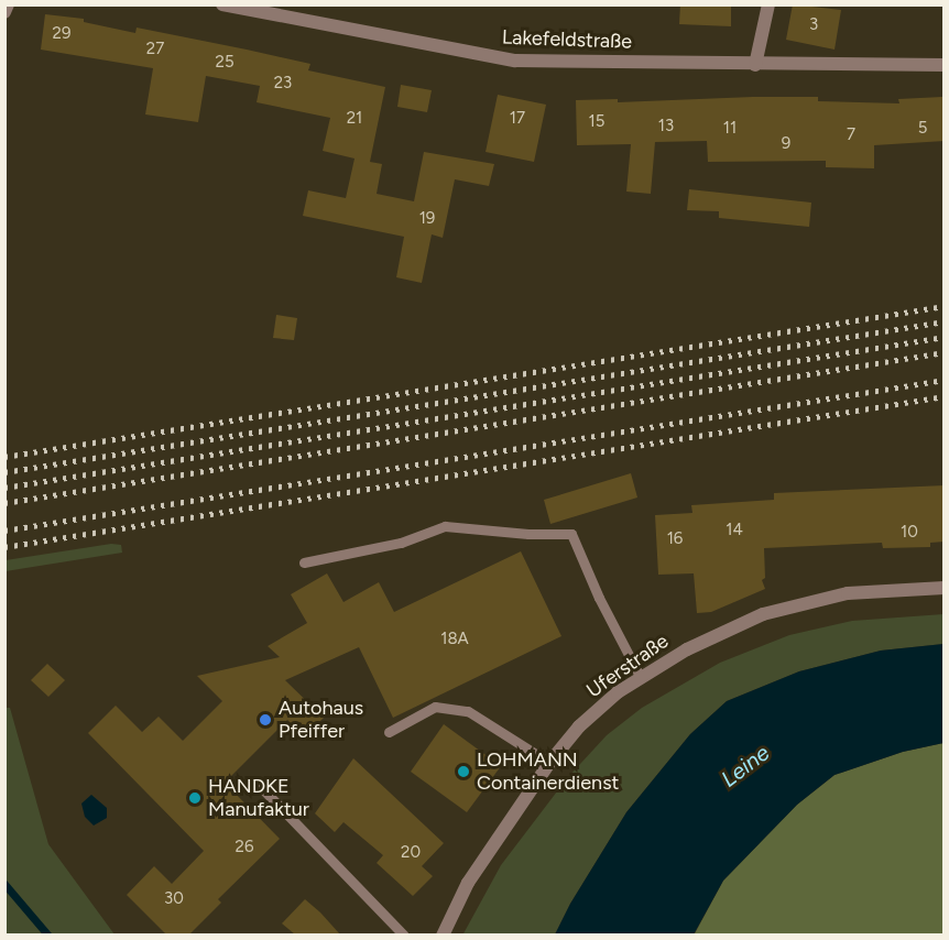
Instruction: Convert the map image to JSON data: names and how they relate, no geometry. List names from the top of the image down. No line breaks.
{"streets":{"street":["Lakefeldstraße","Uferstraße"]},"water":["Leine"],"places":["Autohaus Pfeiffer","LOHMANN Containerdienst","HANDKE Manufaktur"],"house_numbers":["3","29","27","25","23","21","17","15","13","11","5","7","9","19","14","10","16","18A","26","20","30"]}
